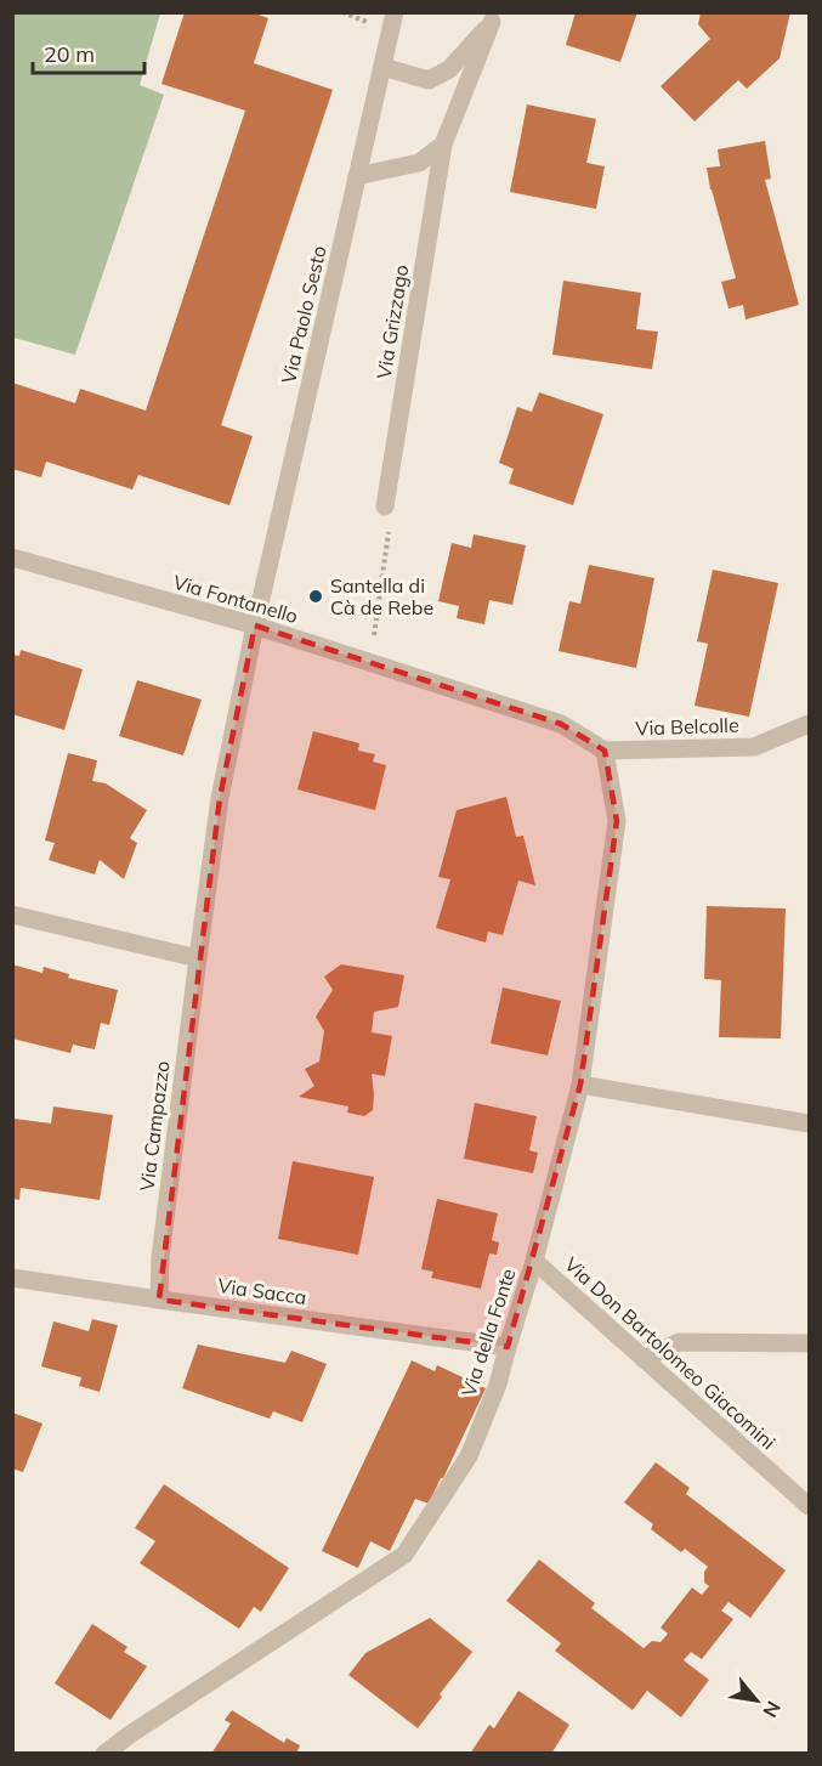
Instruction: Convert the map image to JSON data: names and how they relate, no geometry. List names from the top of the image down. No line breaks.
{"streets":{"street":["Via Paolo Sesto","Via Grizzago","Via Fontanello","Via Belcolle","Via Campazzo","Via Sacca","Via della Fonte","Via Don Bartolomeo Giacomini"]},"crossings":[["Via Paolo Sesto","Via Grizzago"],["Via Paolo Sesto","Via Fontanello"],["Via Paolo Sesto","Via Campazzo"],["Via Fontanello","Via Belcolle"],["Via Fontanello","Via Campazzo"],["Via Fontanello","Via della Fonte"],["Via Belcolle","Via della Fonte"],["Via Campazzo","Via Sacca"],["Via Sacca","Via della Fonte"],["Via della Fonte","Via Don Bartolomeo Giacomini"]],"places":["Santella di Cà de Rebe"],"scale_bar":"20 m","north":"bottom right"}
